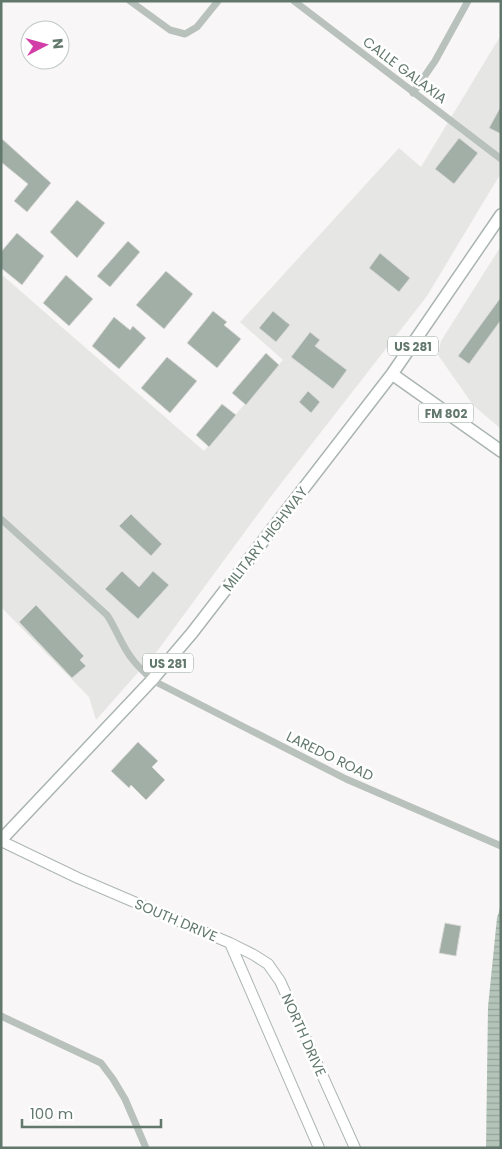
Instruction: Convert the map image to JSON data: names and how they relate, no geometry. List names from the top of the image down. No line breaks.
{"streets":{"main road":["US 281","FM 802","MILITARY HIGHWAY"],"street":["CALLE GALAXIA","LAREDO ROAD","SOUTH DRIVE","NORTH DRIVE"]},"crossings":[["FM 802","MILITARY HIGHWAY"],["MILITARY HIGHWAY","LAREDO ROAD"],["MILITARY HIGHWAY","SOUTH DRIVE"],["SOUTH DRIVE","NORTH DRIVE"]],"scale_bar":"100 m","north":"right"}
